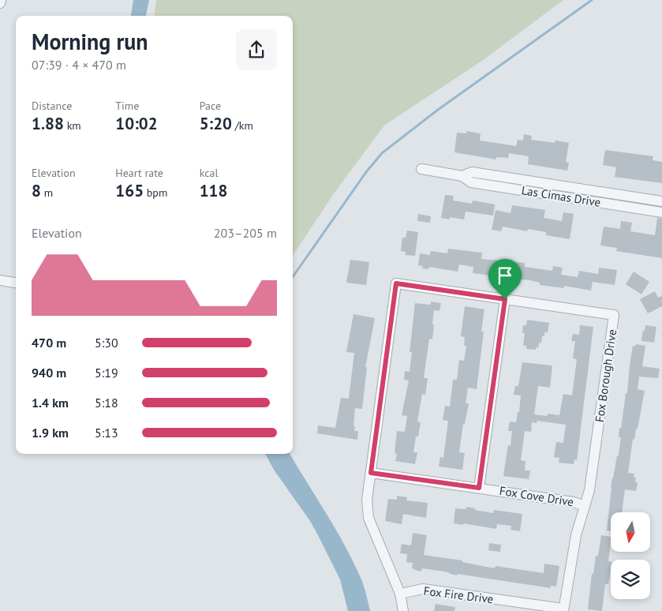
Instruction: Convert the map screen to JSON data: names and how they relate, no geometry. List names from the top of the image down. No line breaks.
{"streets":{"street":["Las Cimas Drive","Fox Borough Drive","Fox Cove Drive","Fox Fire Drive"]},"crossings":[["Fox Borough Drive","Fox Cove Drive"],["Fox Borough Drive","Fox Fire Drive"]],"north":"bottom","page":{"heading":["Morning run","07:39 · 4 × 470 m"],"stats":[["Distance","1.88 km"],["Time","10:02"],["Pace","5:20 /km"],["Elevation","8 m"],["Heart rate","165 bpm"],["kcal","118"]],"chart":["Elevation","203–205 m"],"list":[{"name":"470 m","note":"5:30"},{"name":"940 m","note":"5:19"},{"name":"1.4 km","note":"5:18"},{"name":"1.9 km","note":"5:13"}]}}
